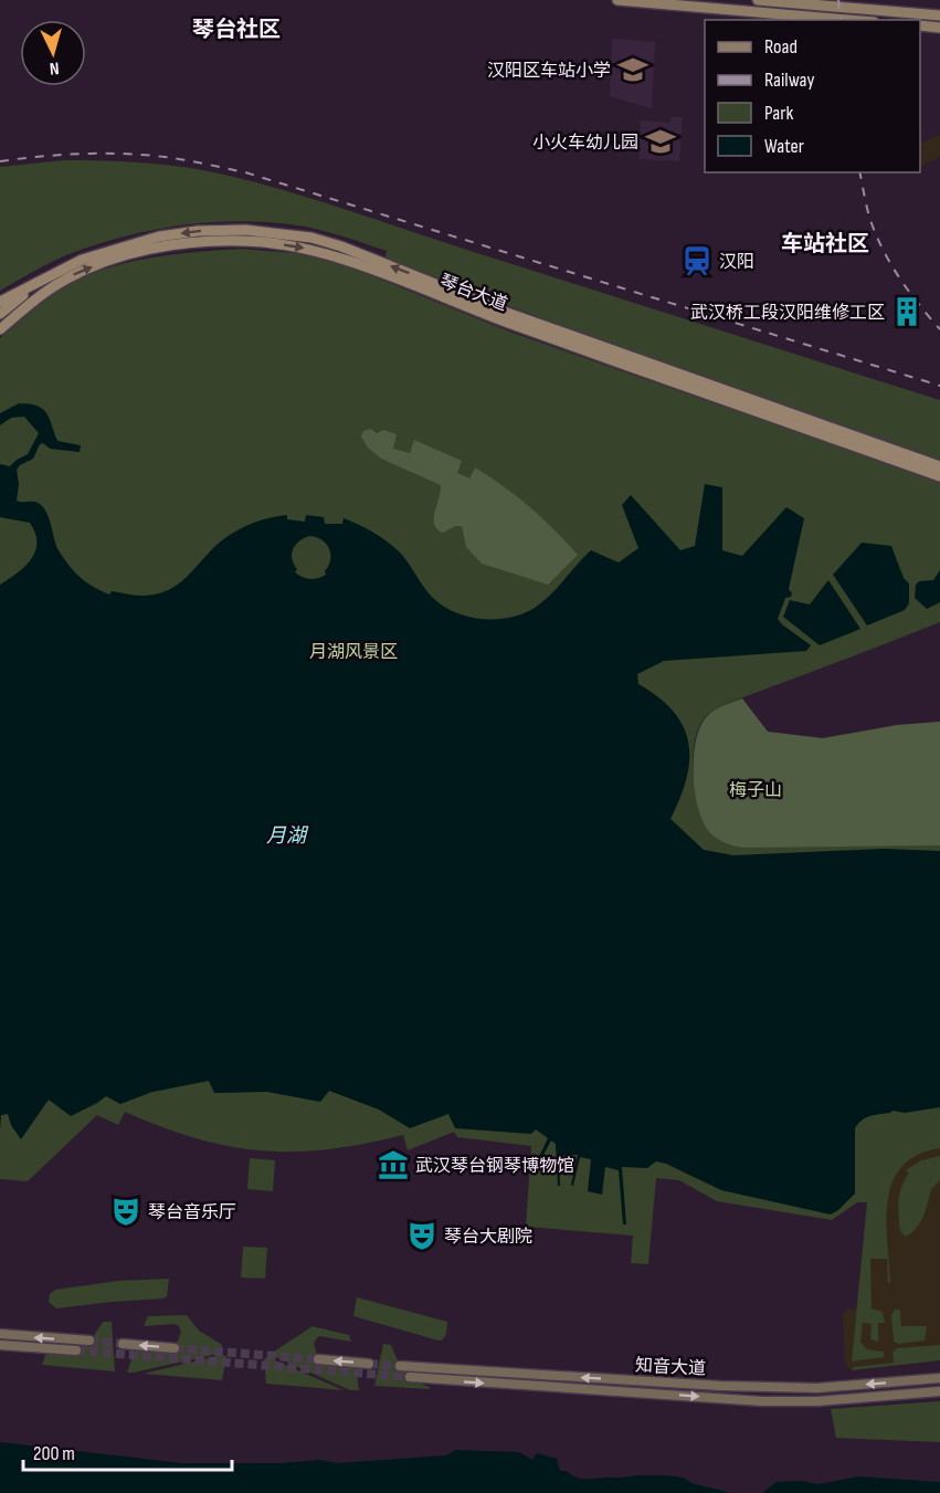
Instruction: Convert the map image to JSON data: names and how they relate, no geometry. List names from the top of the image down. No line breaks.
{"streets":{"highway":["琴台大道"],"main road":["知音大道"]},"districts":["琴台社区","车站社区"],"water":["月湖"],"parks":["月湖风景区","梅子山"],"places":{"school or university":["汉阳区车站小学","小火车幼儿园"],"station":["汉阳"],"building":["武汉桥工段汉阳维修工区"],"museum":["武汉琴台钢琴博物馆"],"theatre":["琴台音乐厅","琴台大剧院"]},"legend":["Road","Railway","Park","Water"],"scale_bar":"200 m","north":"bottom"}
